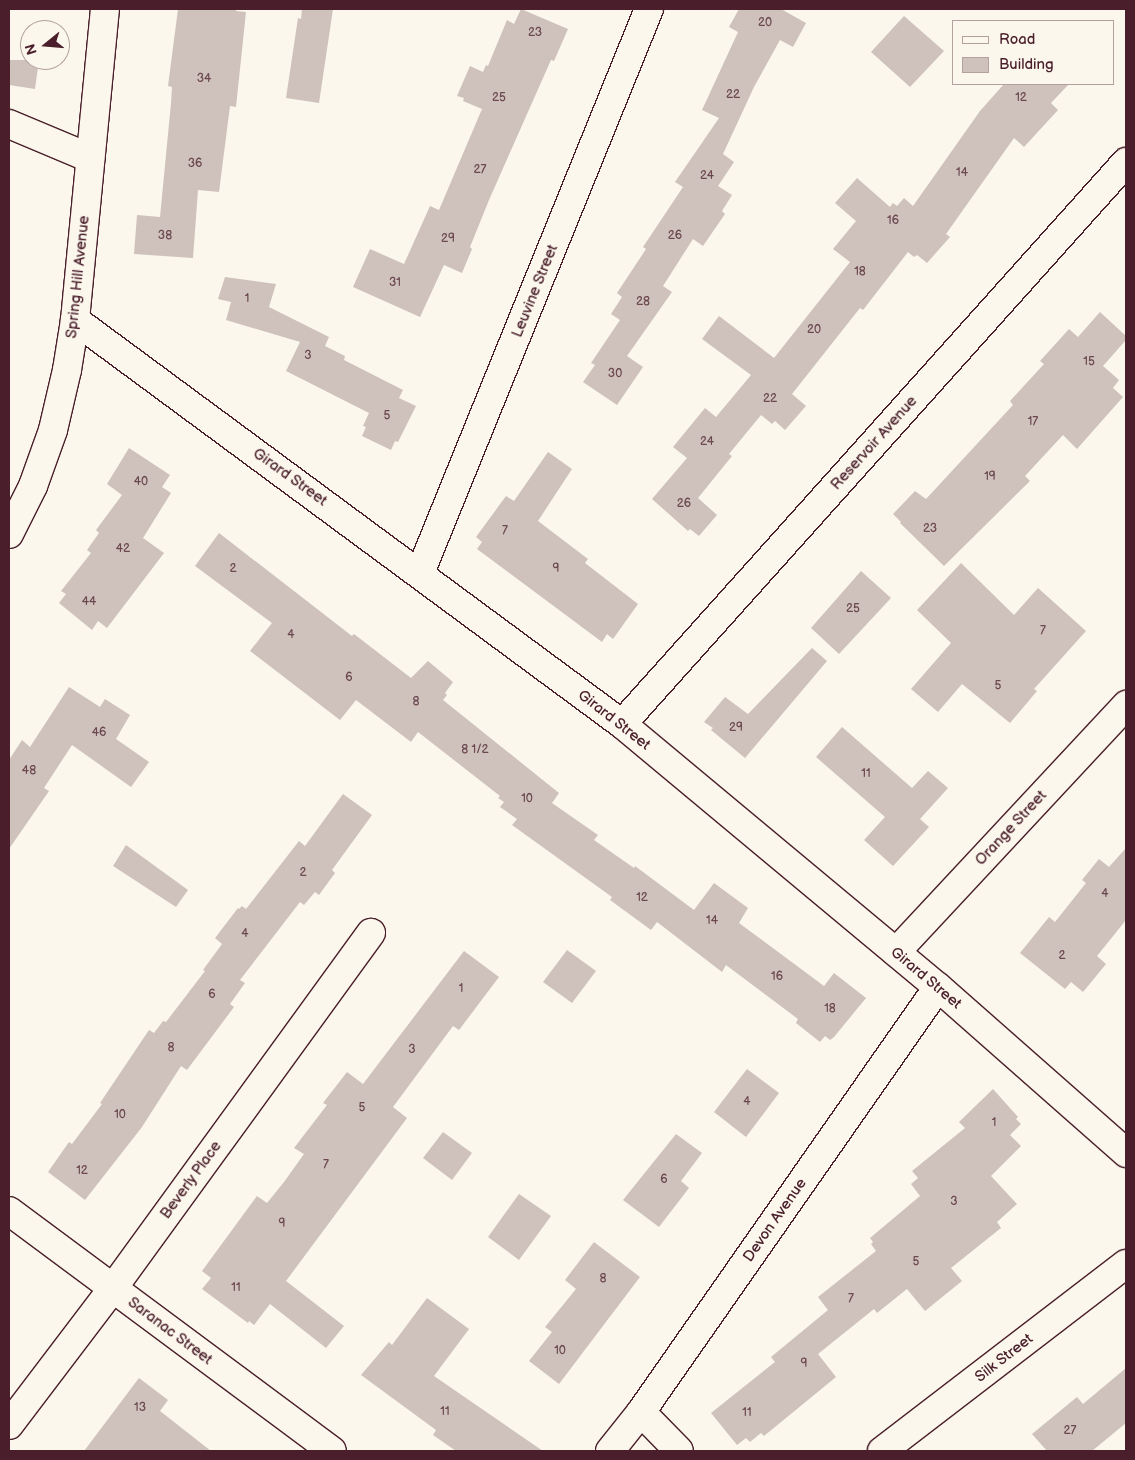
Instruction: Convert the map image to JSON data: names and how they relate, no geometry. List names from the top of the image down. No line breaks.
{"streets":{"street":["Spring Hill Avenue","Leuvine Street","Reservoir Avenue","Girard Street","Orange Street","Beverly Place","Devon Avenue","Saranac Street","Silk Street"]},"crossings":[["Spring Hill Avenue","Girard Street"],["Leuvine Street","Girard Street"],["Reservoir Avenue","Girard Street"],["Girard Street","Orange Street"],["Girard Street","Devon Avenue"],["Beverly Place","Saranac Street"]],"house_numbers":["20","23","34","22","25","12","36","27","14","24","16","38","26","29","18","31","1","28","20","3","15","30","22","5","17","24","19","40","26","23","7","42","2","9","44","25","7","4","6","5","8","29","46","8 1/2","48","11","10","2","4","12","14","4","2","16","1","6","18","8","3","4","5","10","1","7","12","6","3","9","5","8","11","7","10","9","13","11","11","27"],"legend":["Road","Building"],"north":"left"}
